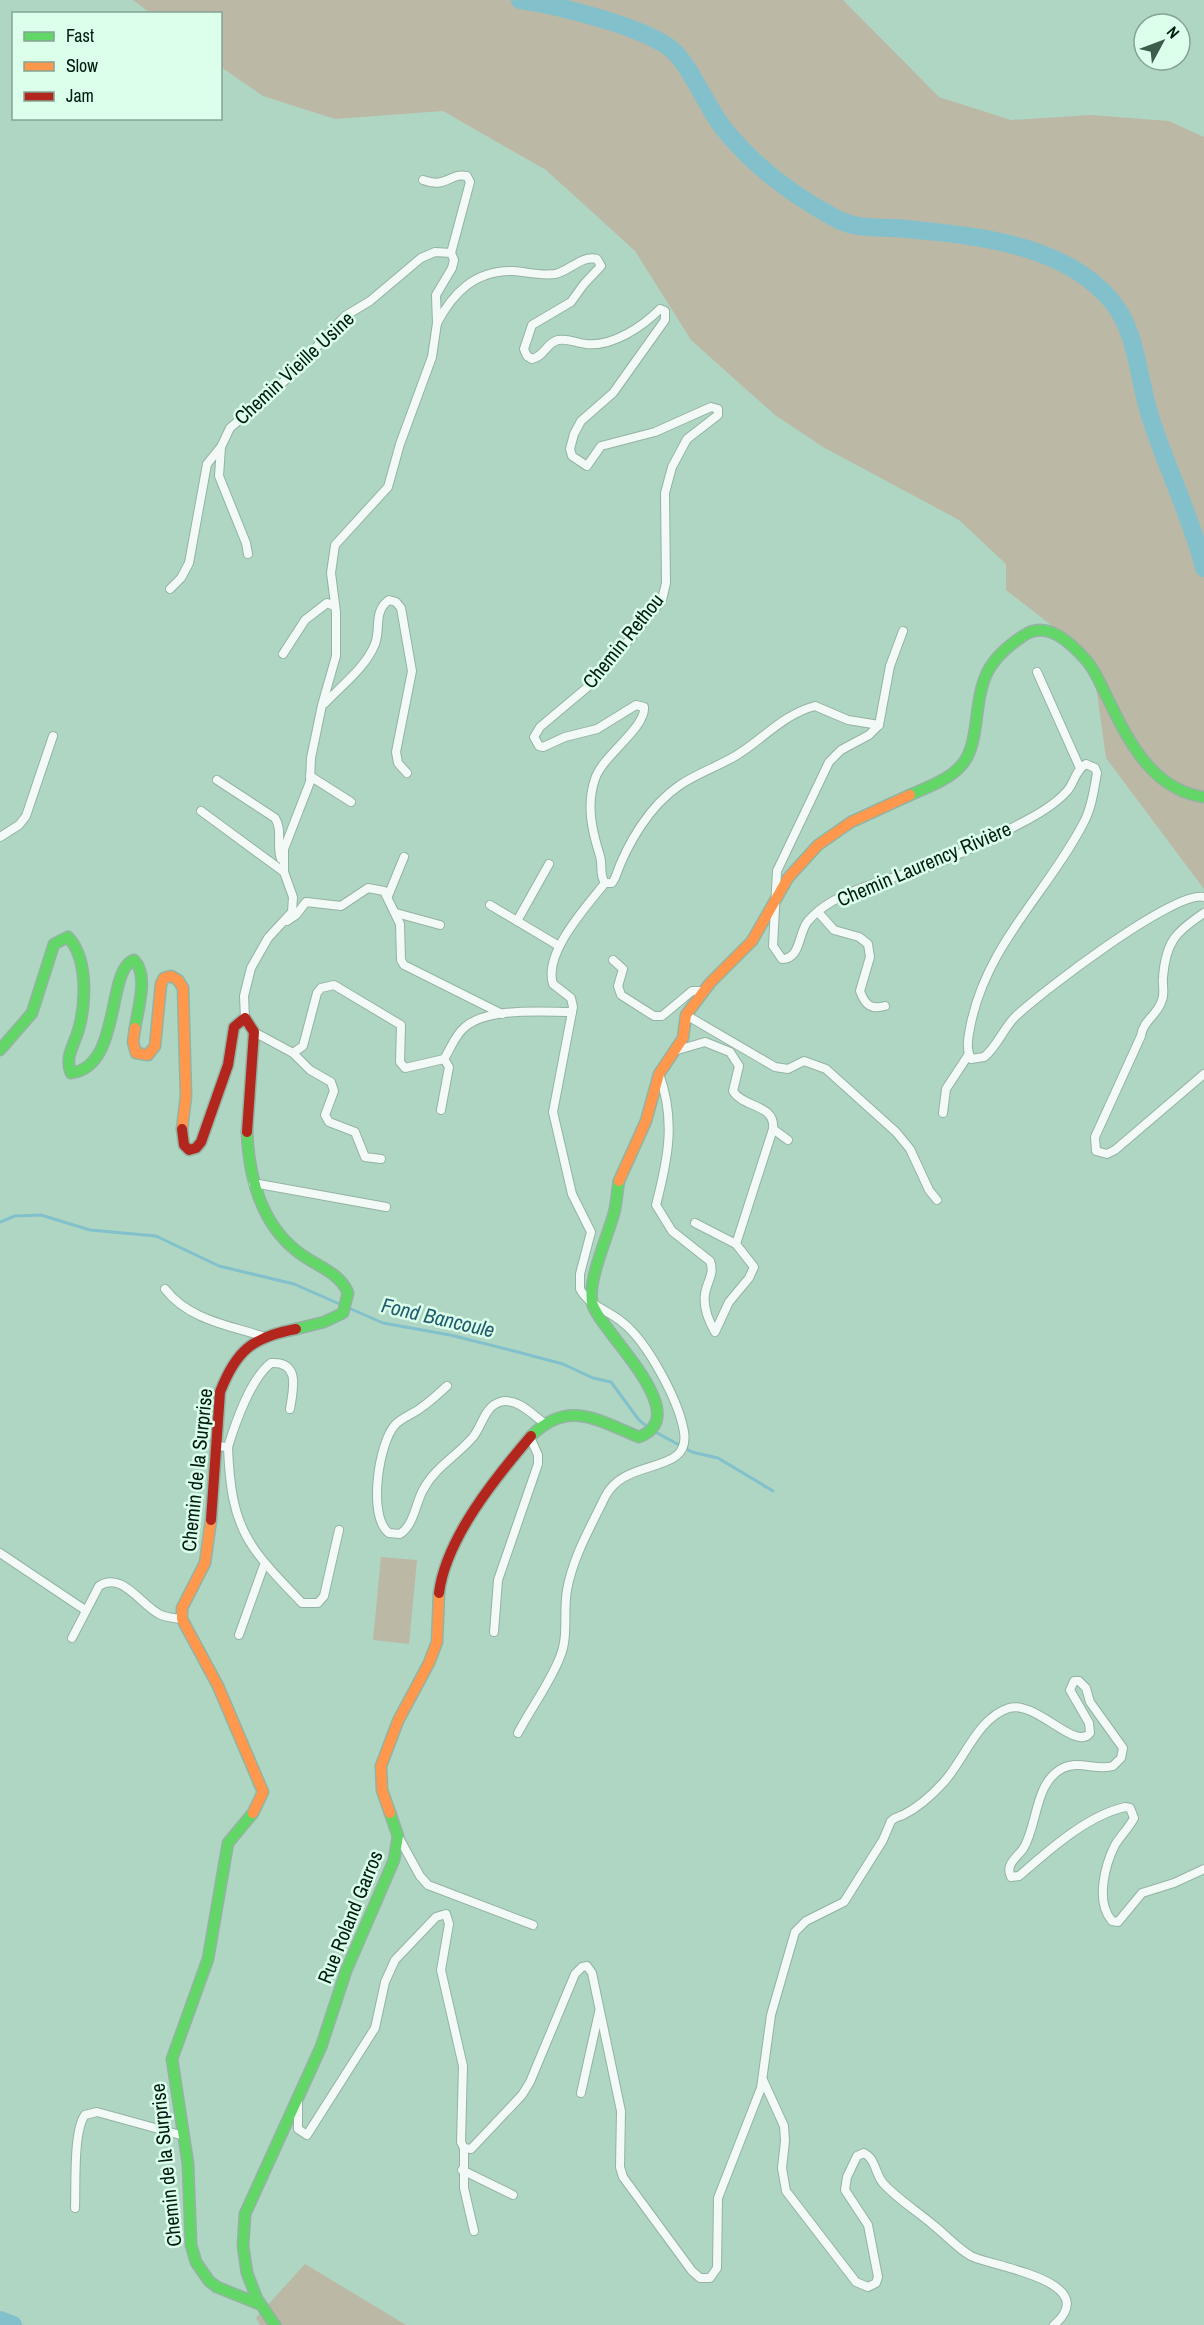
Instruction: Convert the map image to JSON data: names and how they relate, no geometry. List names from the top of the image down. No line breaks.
{"streets":{"main road":["Chemin de la Surprise","Rue Roland Garros"],"street":["Chemin Vieille Usine","Chemin Rethou","Chemin Laurency Rivière"]},"crossings":[["Chemin de la Surprise","Rue Roland Garros"]],"water":["Fond Bancoule"],"legend":["Fast","Slow","Jam"],"north":"top right"}
